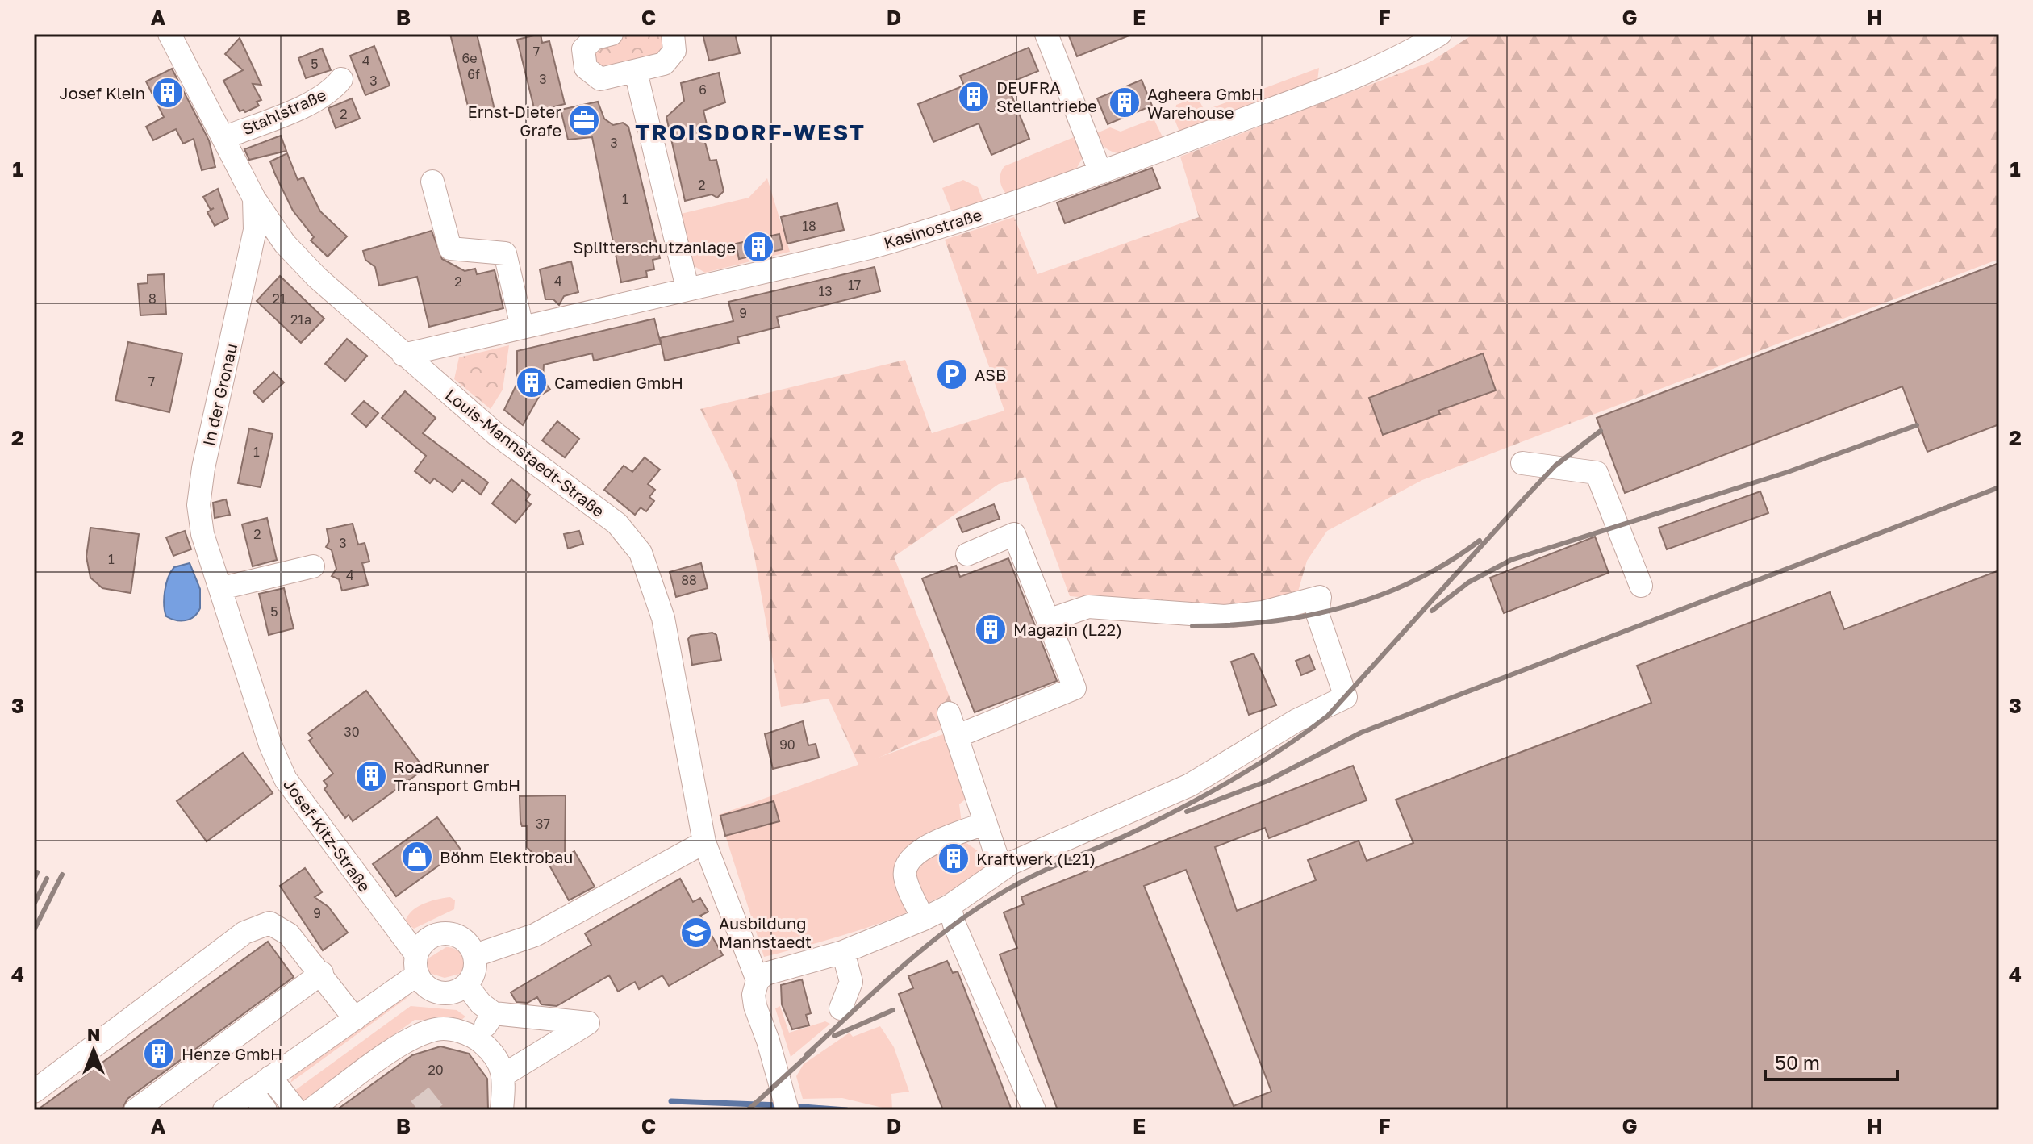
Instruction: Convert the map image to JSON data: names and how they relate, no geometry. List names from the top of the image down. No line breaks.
{"streets":{"street":["Stahlstraße","Kasinostraße","In der Gronau","Louis-Mannstaedt-Straße","Josef-Kitz-Straße"]},"crossings":[["Stahlstraße","Louis-Mannstaedt-Straße"],["Kasinostraße","Louis-Mannstaedt-Straße"],["In der Gronau","Louis-Mannstaedt-Straße"],["In der Gronau","Josef-Kitz-Straße"]],"districts":["TROISDORF-WEST"],"places":{"building":["Josef Klein","DEUFRA Stellantriebe","Agheera GmbH Warehouse","Splitterschutzanlage","Camedien GmbH","Magazin (L22)","RoadRunner Transport GmbH","Kraftwerk (L21)","Henze GmbH"],"office":["Ernst-Dieter Grafe"],"parking":["ASB"],"shop":["Böhm Elektrobau"],"school or university":["Ausbildung Mannstaedt"]},"house_numbers":["7","6e","4","5","6f","3","3","6","2","3","2","1","18","4","2","17","13","8","21","9","21a","7","1","2","3","1","4","88","5","30","90","37","9","20"],"scale_bar":"50 m","north":"top","grid":{"columns":["A","B","C","D","E","F","G","H"],"rows":["1","2","3","4"]}}
